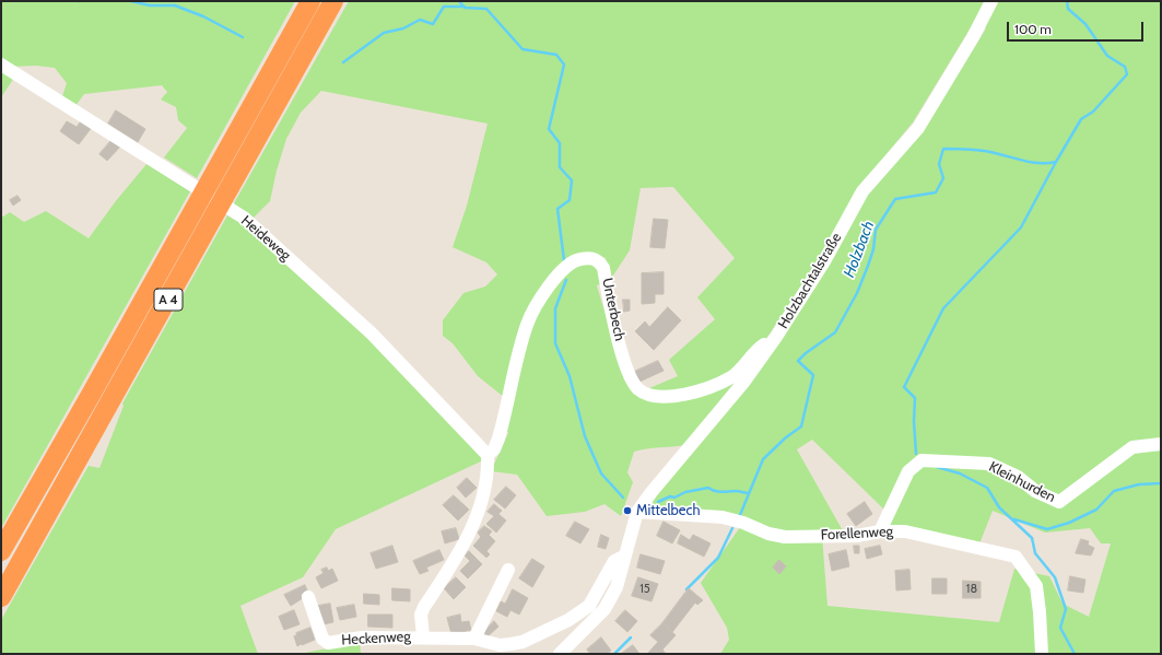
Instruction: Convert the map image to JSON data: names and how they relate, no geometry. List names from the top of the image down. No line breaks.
{"streets":{"highway":["A 4"],"street":["Heideweg","Holzbachtalstraße","Unterbech","Kleinhurden","Forellenweg","Heckenweg"]},"crossings":[["Heideweg","Unterbech"],["Holzbachtalstraße","Unterbech"],["Holzbachtalstraße","Forellenweg"],["Kleinhurden","Forellenweg"]],"water":["Holzbach"],"places":["Mittelbech"],"house_numbers":["15","18"],"scale_bar":"100 m"}
